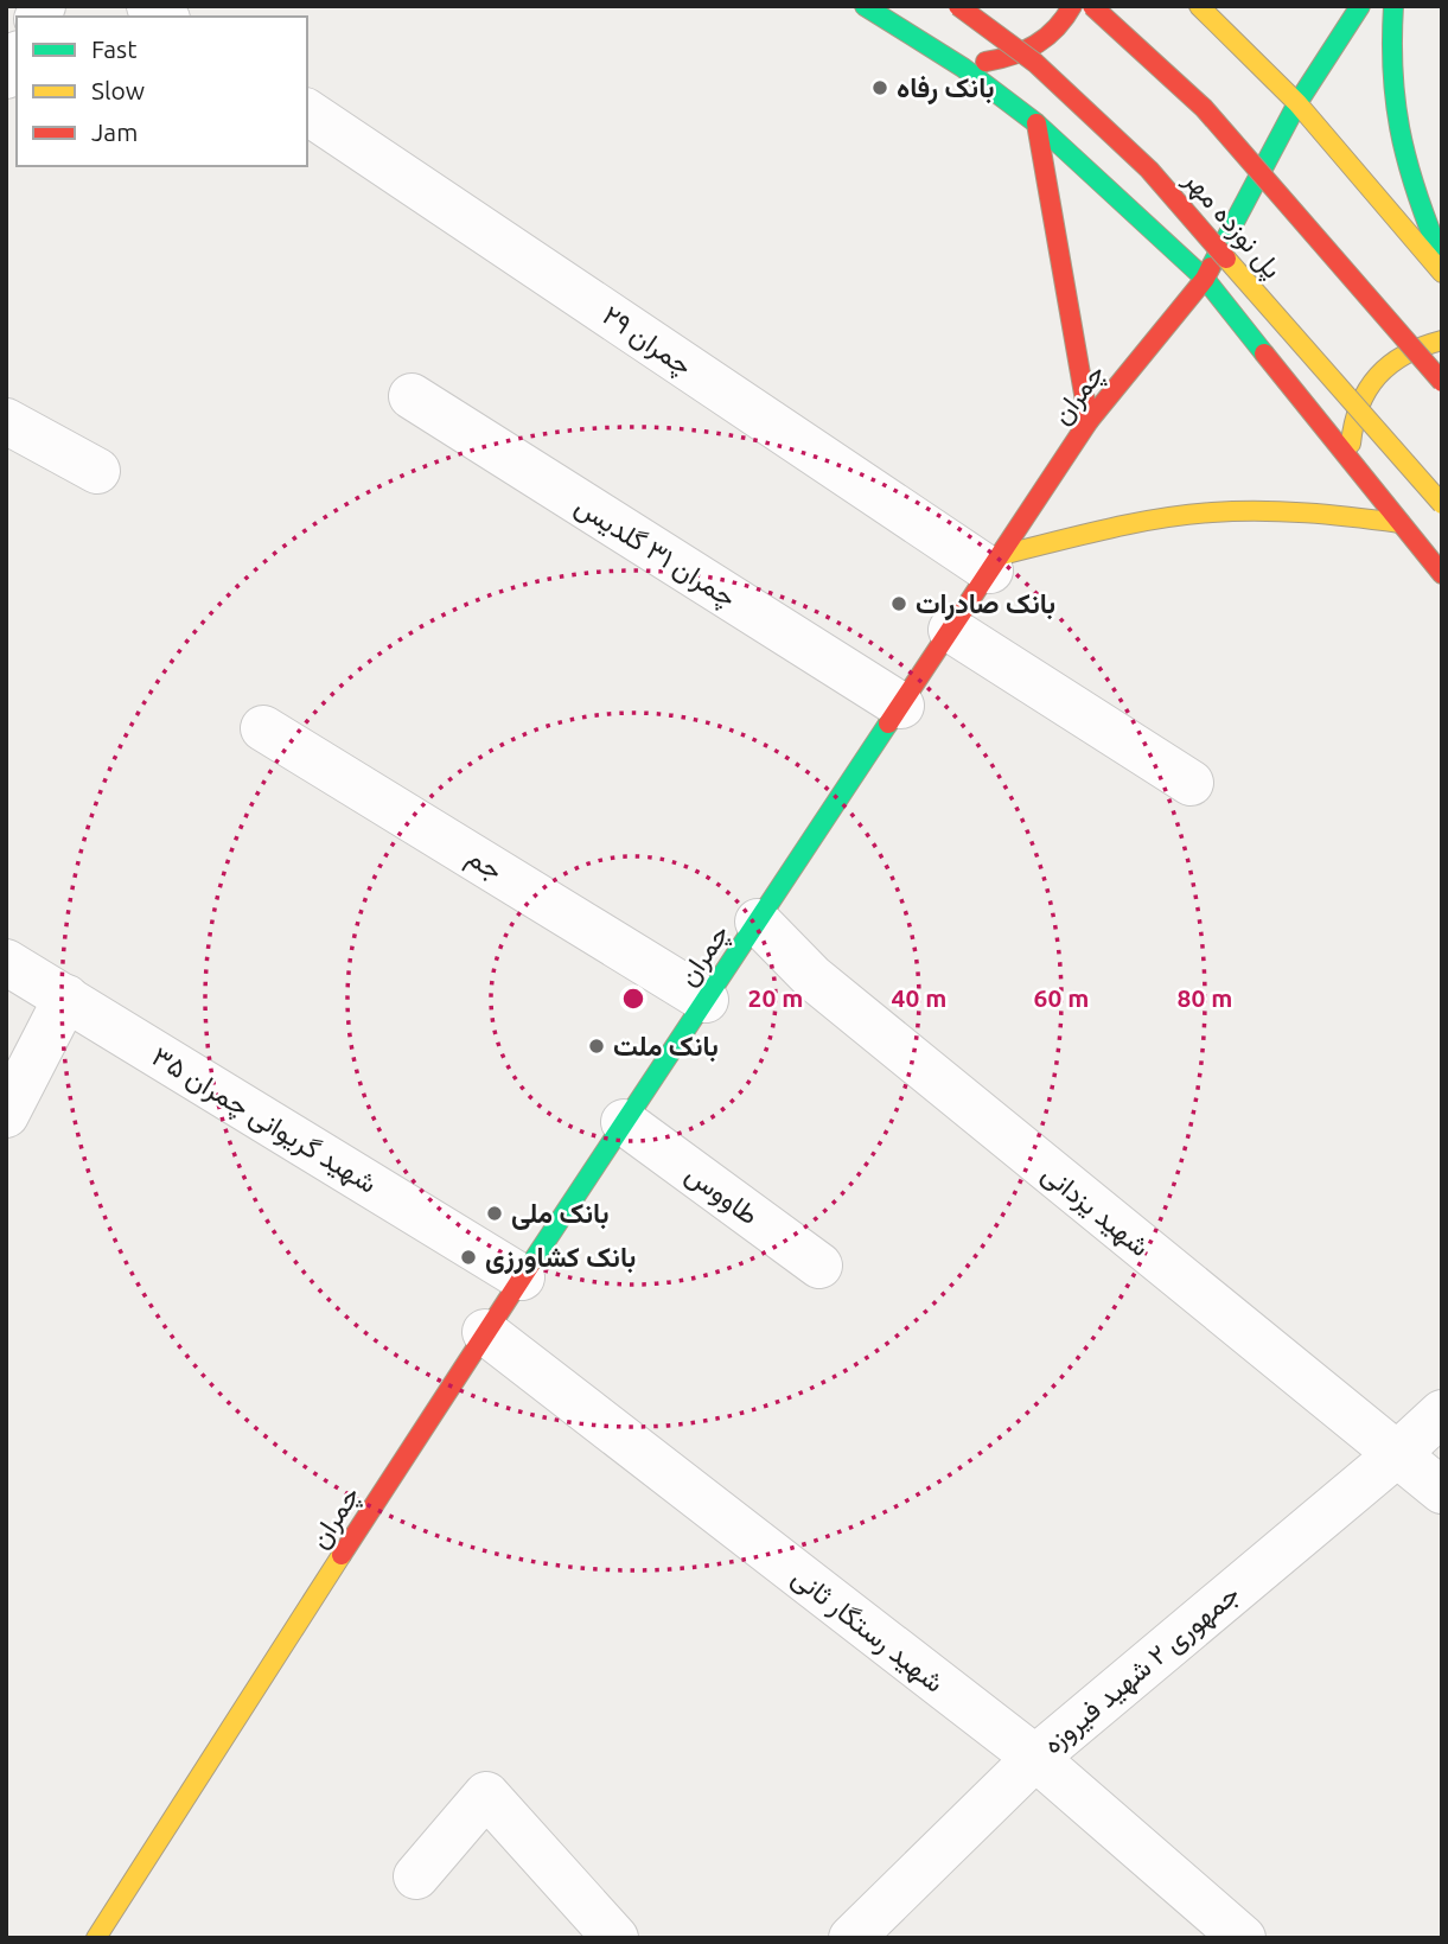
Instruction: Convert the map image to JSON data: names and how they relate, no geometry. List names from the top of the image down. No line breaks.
{"streets":{"main road":["پل نوزده مهر","چمران"],"street":["چمران ۲۹","چمران ۳۱ گلدیس","جم","شهید گریوانی چمران ۳۵","طاووس","شهید یزدانی","شهید رستگار ثانی","جمهوری ۲ شهید فیروزه"]},"crossings":[["چمران ۲۹","چمران"],["چمران","چمران ۳۱ گلدیس"],["چمران","جم"],["چمران","شهید گریوانی چمران ۳۵"],["چمران","طاووس"],["چمران","شهید یزدانی"],["چمران","شهید رستگار ثانی"],["شهید یزدانی","جمهوری ۲ شهید فیروزه"],["شهید رستگار ثانی","جمهوری ۲ شهید فیروزه"]],"places":["بانک رفاه","بانک صادرات","بانک ملت","بانک ملی","بانک کشاورزی"],"legend":["Fast","Slow","Jam"],"rings":["20 m","40 m","60 m","80 m"]}
